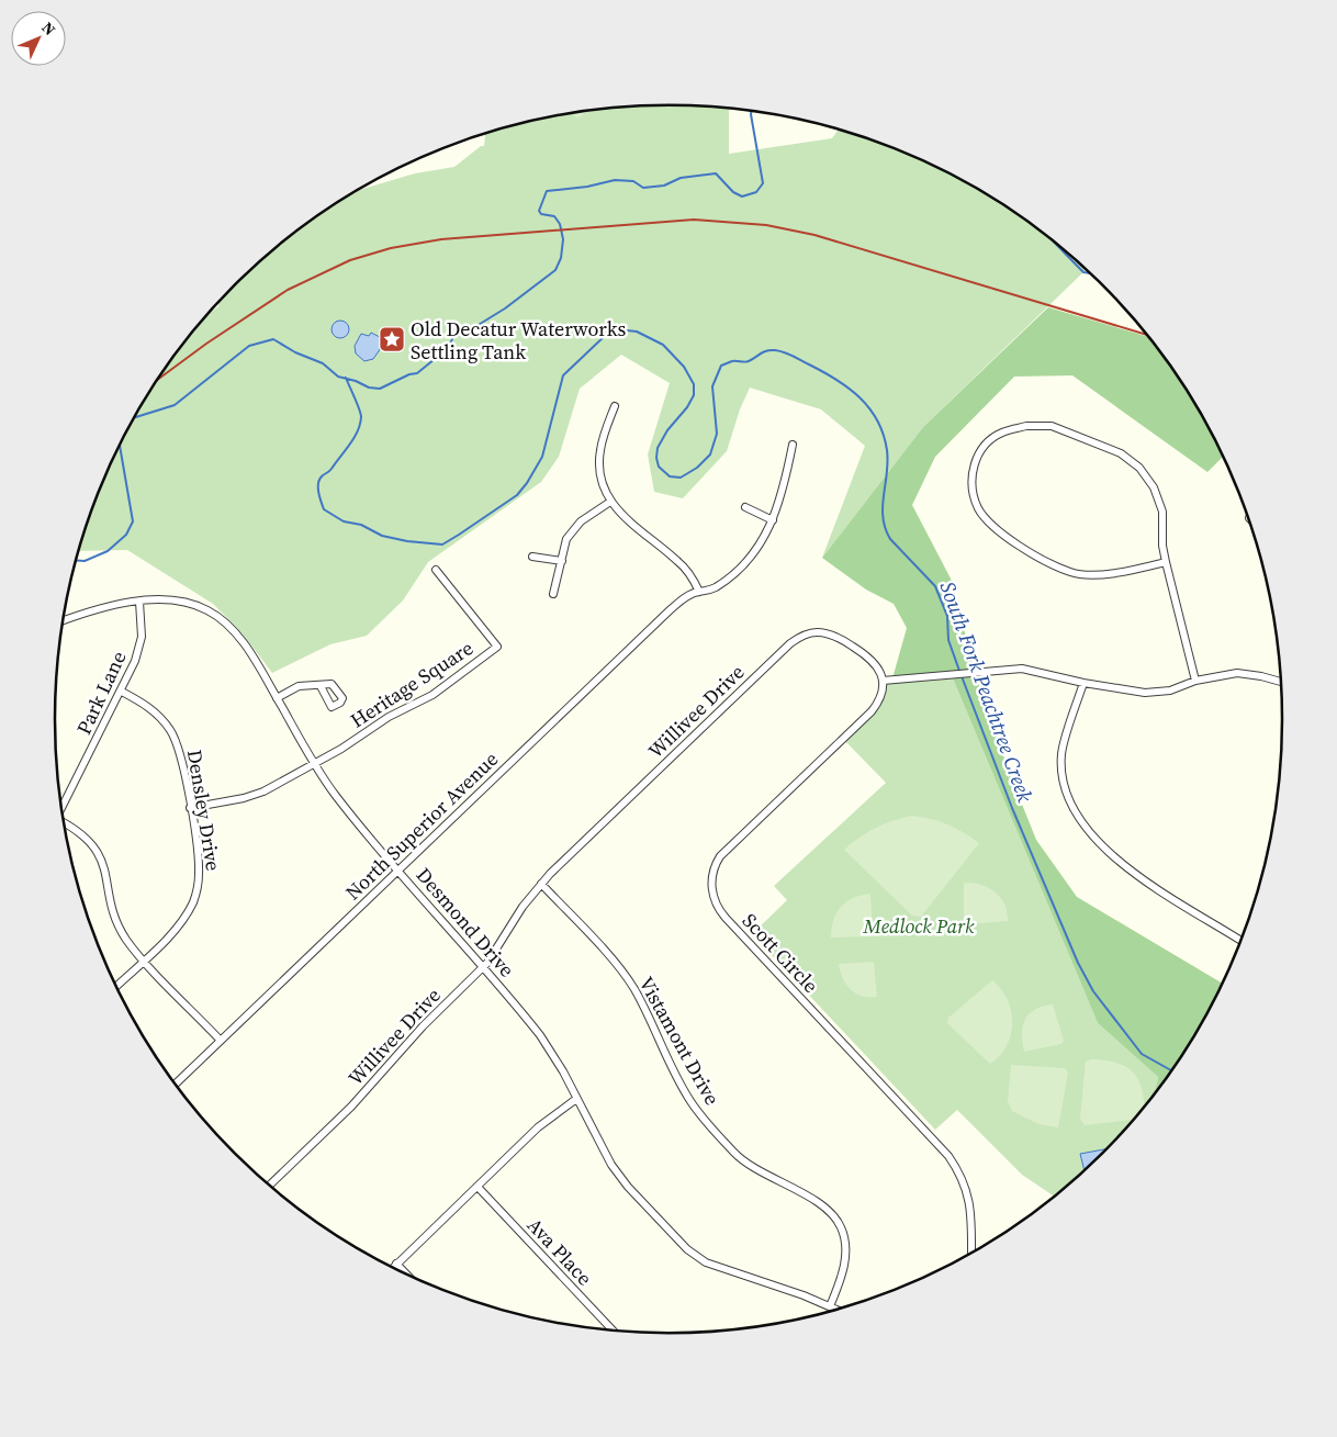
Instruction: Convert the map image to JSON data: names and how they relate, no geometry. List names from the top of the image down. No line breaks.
{"streets":{"street":["Heritage Square","Park Lane","Willivee Drive","Densley Drive","North Superior Avenue","Desmond Drive","Scott Circle","Vistamont Drive","Ava Place"]},"crossings":[["Heritage Square","Desmond Drive"],["Park Lane","Densley Drive"],["Park Lane","Desmond Drive"],["Willivee Drive","Desmond Drive"],["Willivee Drive","Scott Circle"],["Willivee Drive","Vistamont Drive"],["North Superior Avenue","Desmond Drive"],["Desmond Drive","Vistamont Drive"]],"water":["South Fork Peachtree Creek"],"parks":["Medlock Park"],"places":{"place":["Old Decatur Waterworks Settling Tank"]},"north":"top right"}
